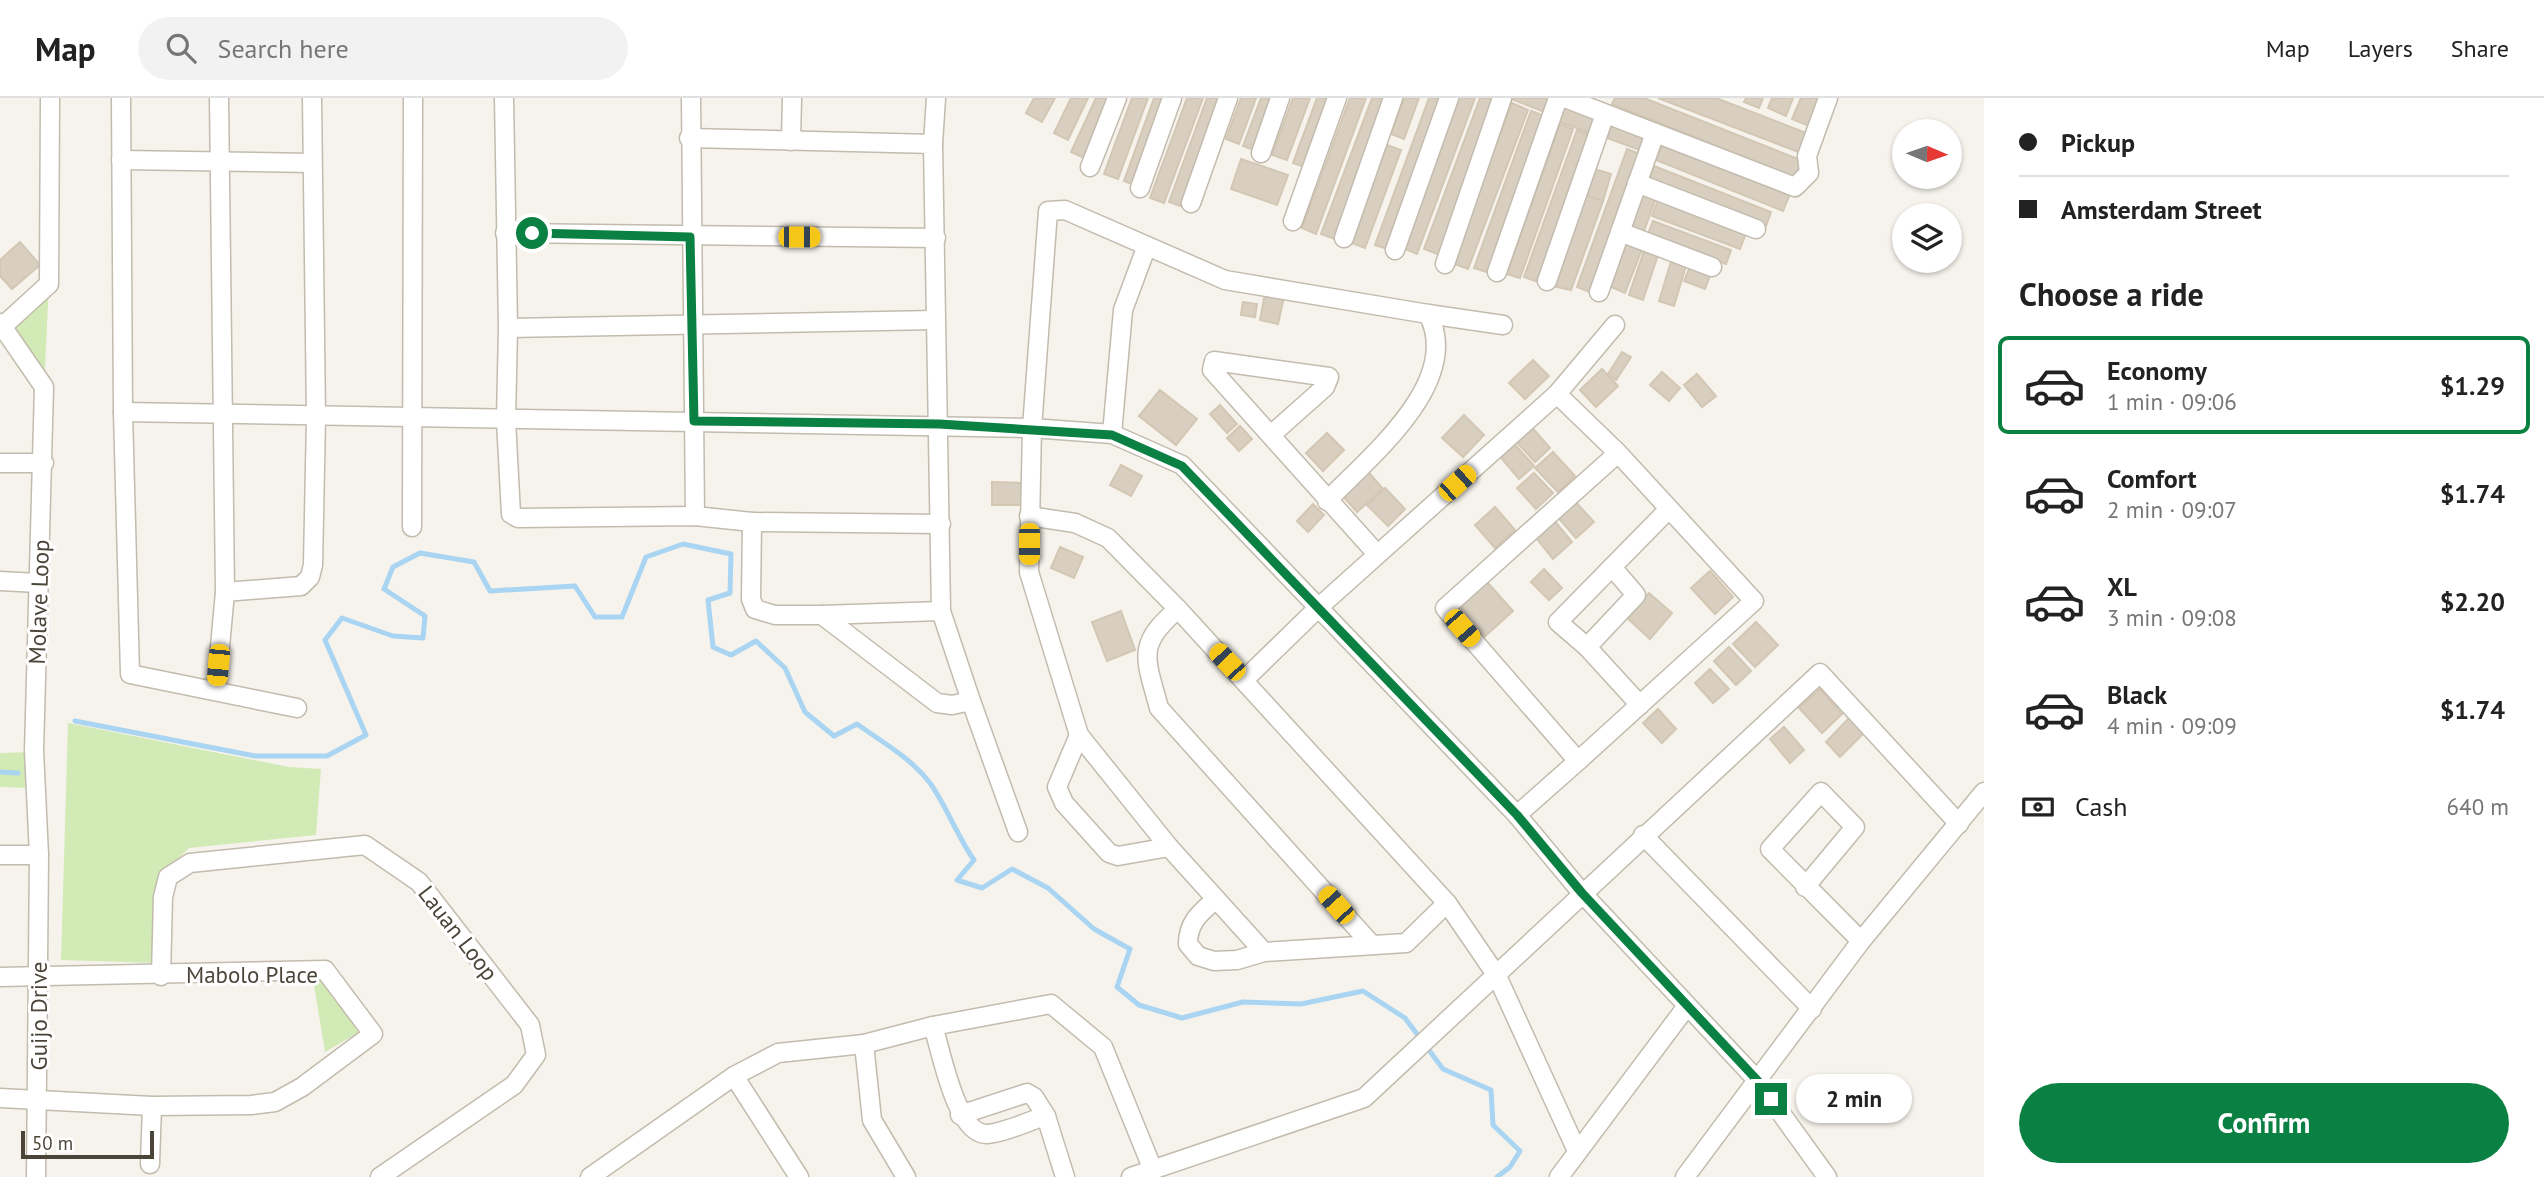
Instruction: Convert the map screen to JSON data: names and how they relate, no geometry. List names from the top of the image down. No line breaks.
{"streets":{"street":["Molave Loop","Lauan Loop","Mabolo Place","Guijo Drive"]},"crossings":[["Molave Loop","Guijo Drive"],["Lauan Loop","Mabolo Place"],["Mabolo Place","Guijo Drive"]],"scale_bar":"50 m","north":"right","page":{"header":"Map","search":"Search here","nav":["Map","Layers","Share"],"banner":["Pickup","Amsterdam Street"],"heading":"Choose a ride","list":[{"name":"Economy","note":"1 min · 09:06","value":"$1.29"},{"name":"Comfort","note":"2 min · 09:07","value":"$1.74"},{"name":"XL","note":"3 min · 09:08","value":"$2.20"},{"name":"Black","note":"4 min · 09:09","value":"$1.74"}],"pay":["Cash","640 m"],"buttons":"Confirm","bubble":"2 min","scale":"50 m"}}
